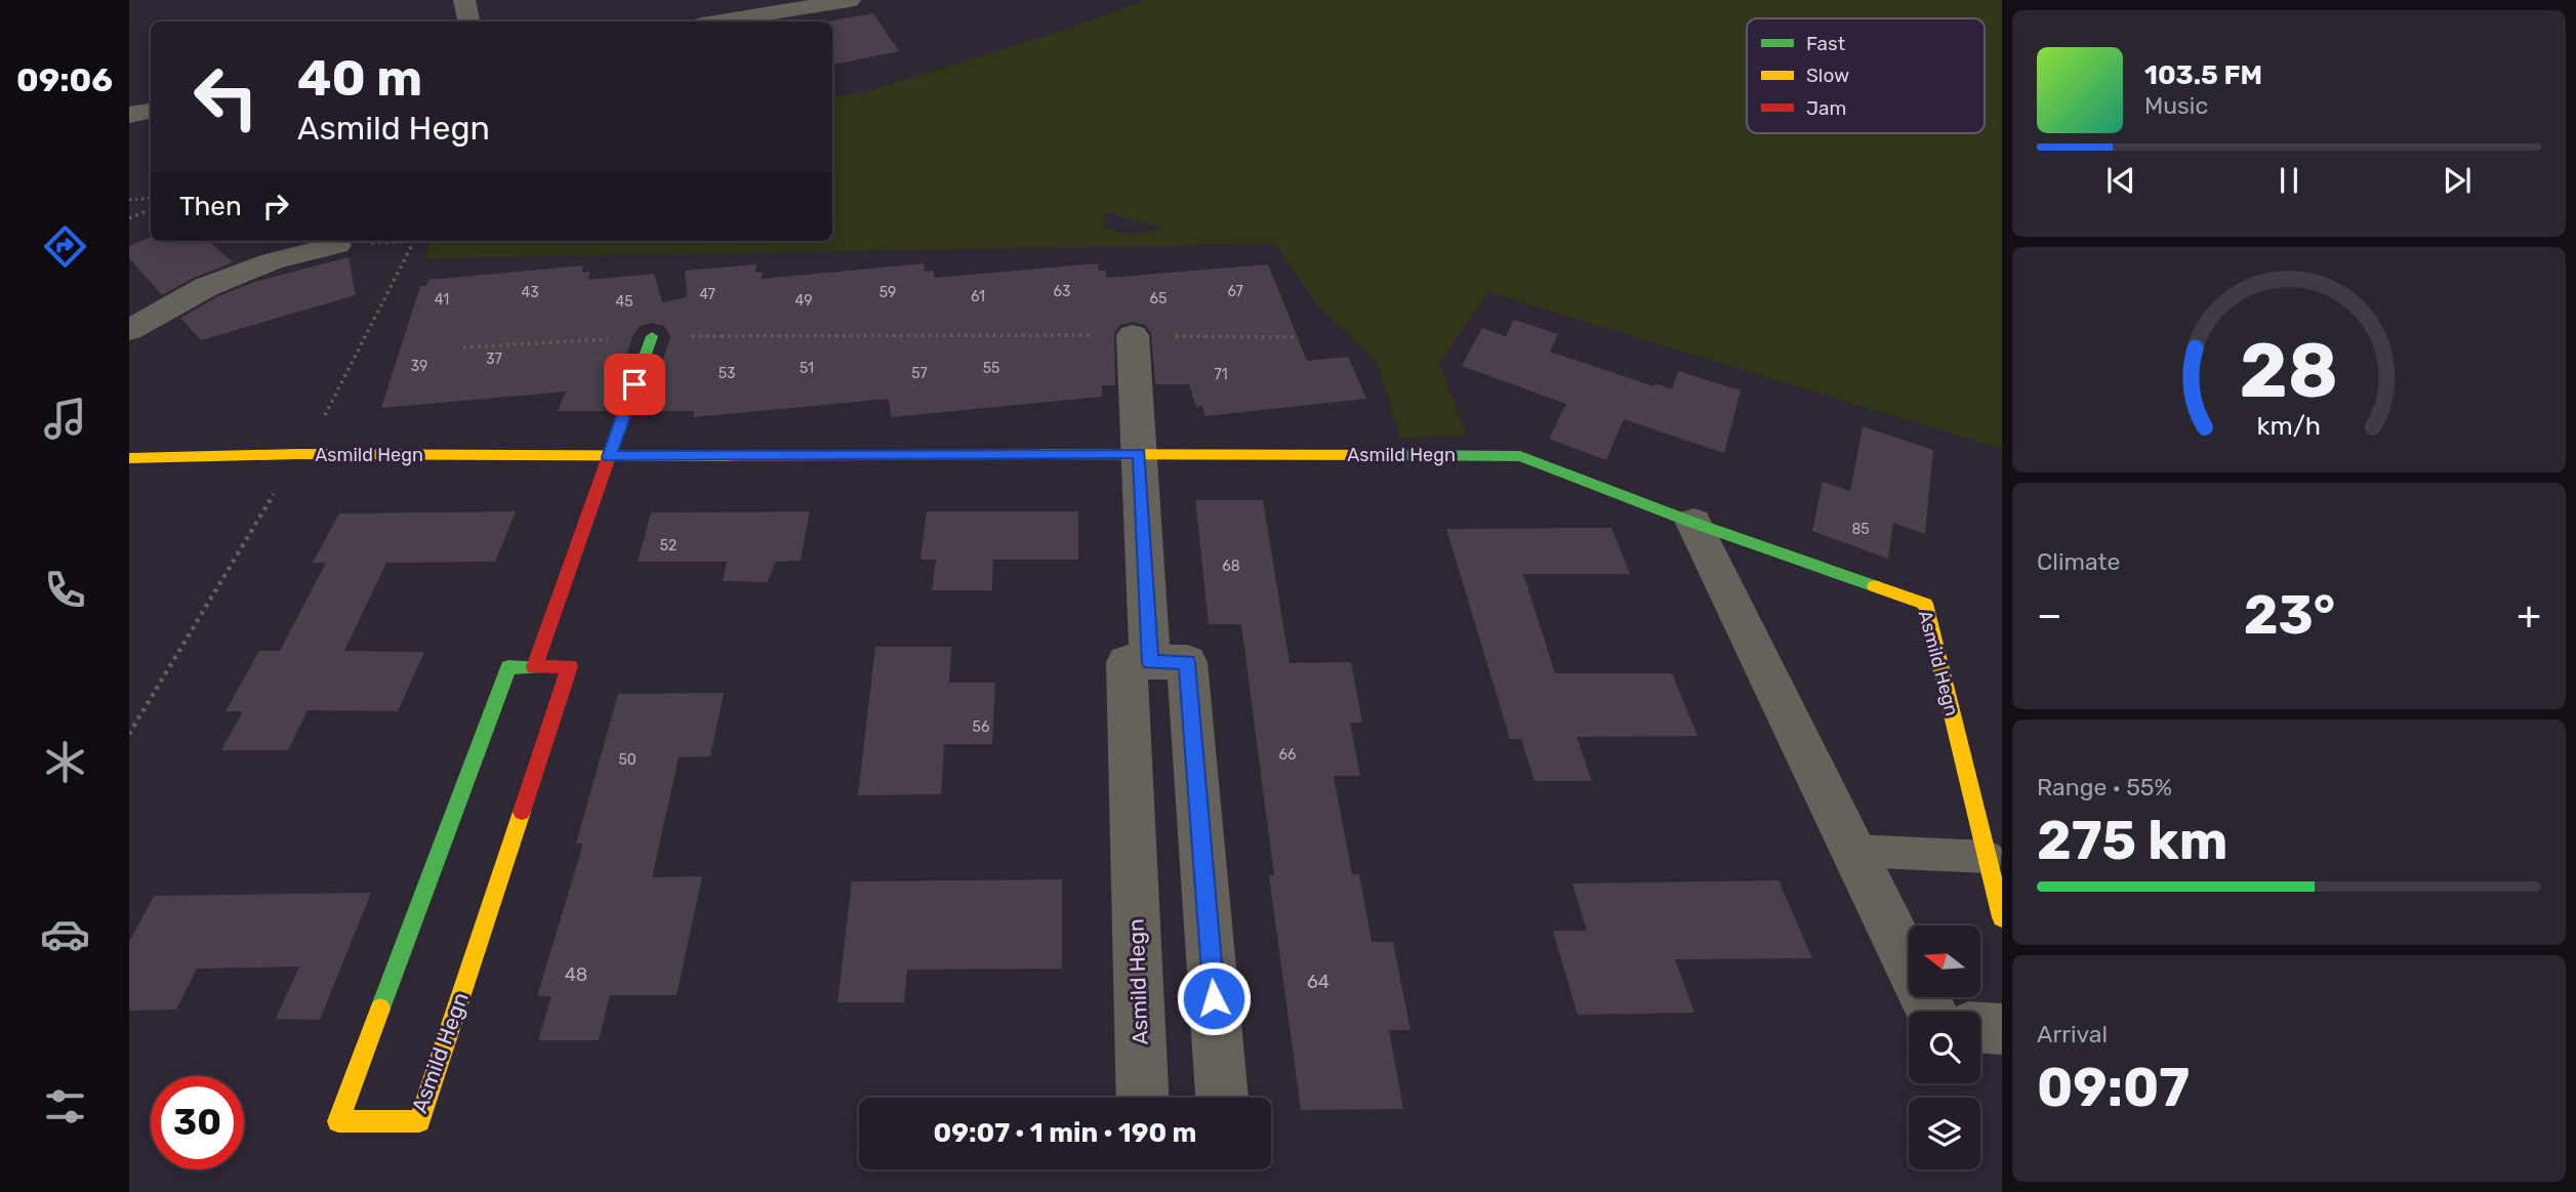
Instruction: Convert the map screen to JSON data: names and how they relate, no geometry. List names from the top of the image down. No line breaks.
{"streets":{"street":["Asmild Hegn"]},"house_numbers":["63","67","43","59","47","61","65","41","49","45","37","39","51","55","53","57","71","85","52","68","56","66","50","48","64"],"legend":["Fast","Slow","Jam"],"north":"left","page":{"tabs":"09:06","turn":["40 m","Asmild Hegn"],"song":["103.5 FM","Music"],"then":"Then","tile":["Climate",["Range · 55%","275 km"],["Arrival","09:07"]],"heat":["−","23°","+"],"limit":"30","trip":"09:07 · 1 min · 190 m","gauge":["28","km/h"]}}
